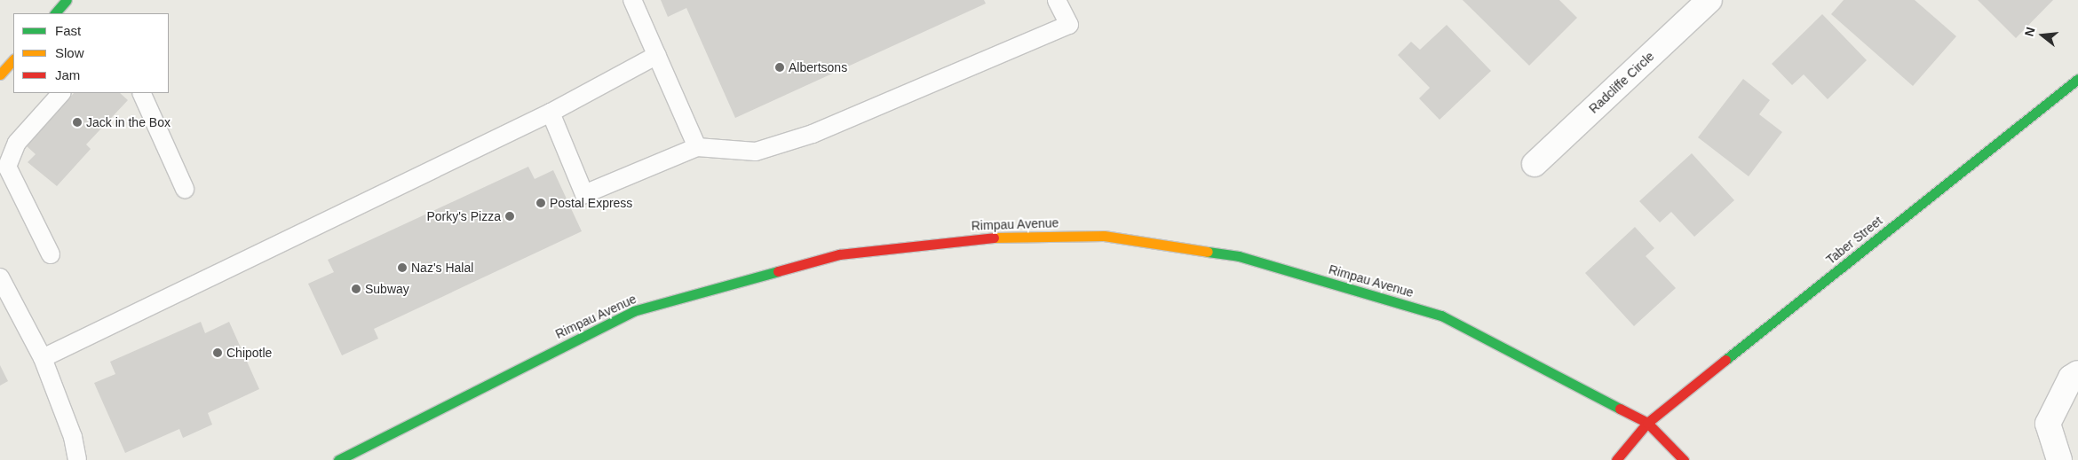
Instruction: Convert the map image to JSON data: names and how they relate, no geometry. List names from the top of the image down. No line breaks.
{"streets":{"main road":["Rimpau Avenue","Taber Street"],"street":["Radcliffe Circle"]},"crossings":[["Rimpau Avenue","Taber Street"]],"places":["Albertsons","Jack in the Box","Postal Express","Porky's Pizza","Naz's Halal","Subway","Chipotle"],"legend":["Fast","Slow","Jam"],"north":"left"}
